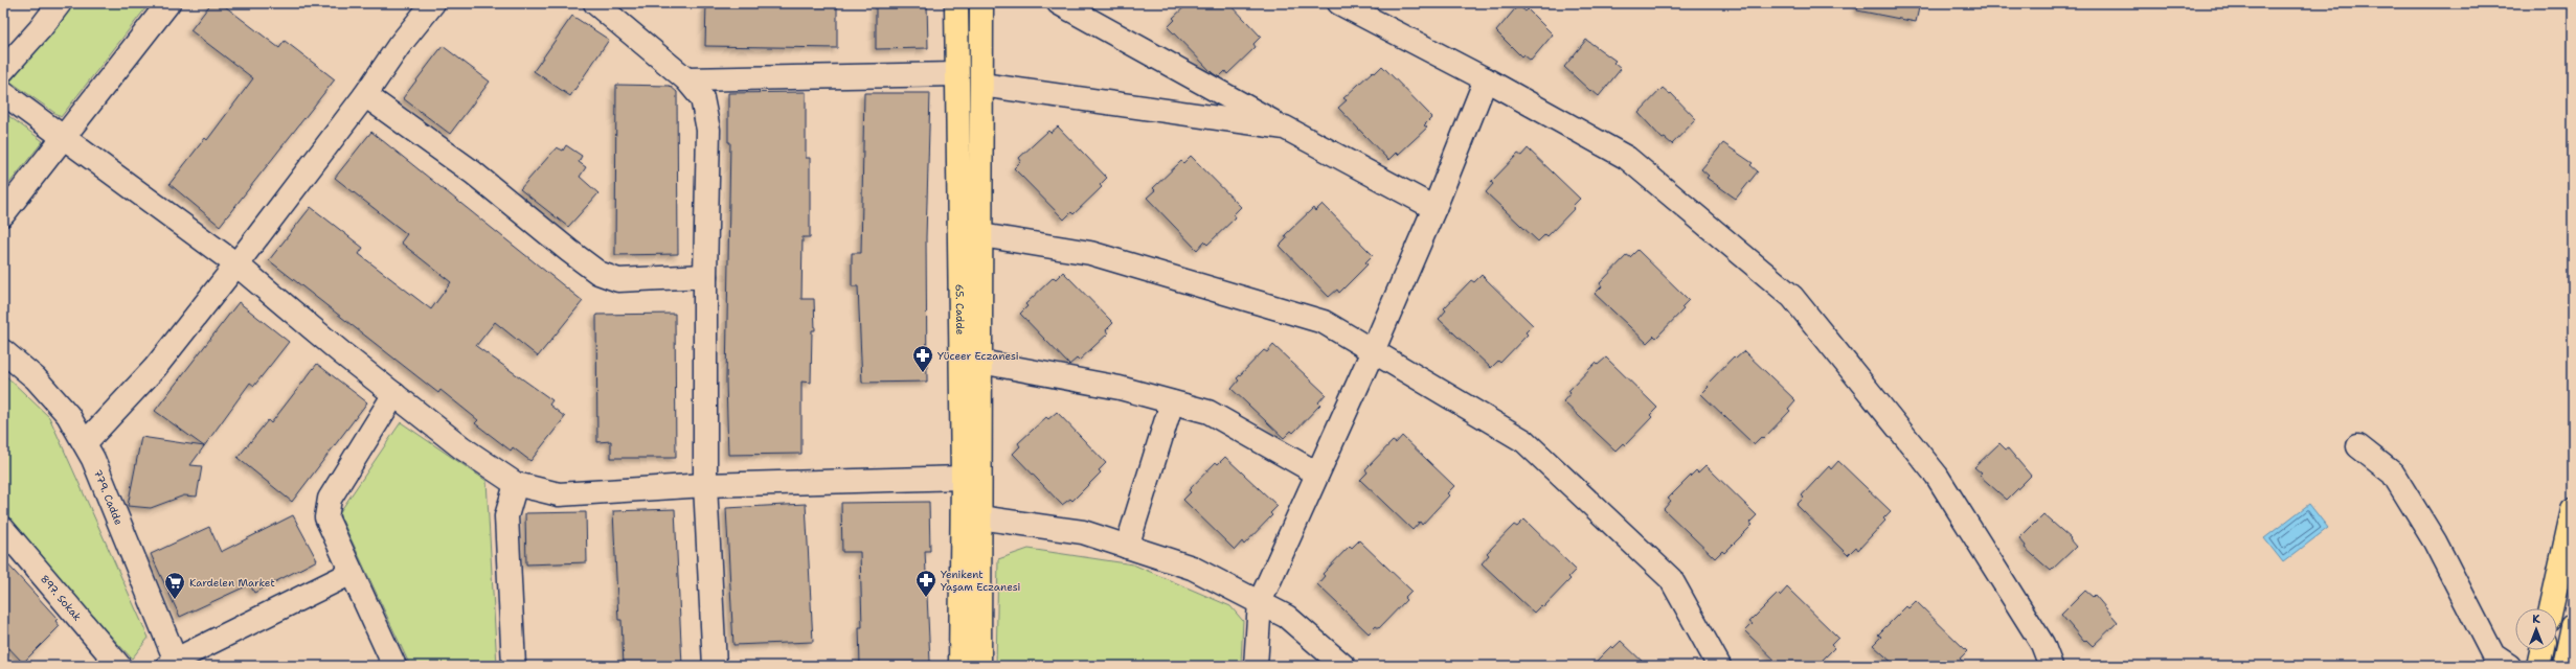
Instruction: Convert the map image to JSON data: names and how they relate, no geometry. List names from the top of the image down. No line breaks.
{"streets":{"main road":["65. Cadde"],"street":["779. Cadde","897. Sokak"]},"places":{"pharmacy":["Yüceer Eczanesi","Yenikent Yaşam Eczanesi"],"supermarket":["Kardelen Market"]},"north":"top"}
